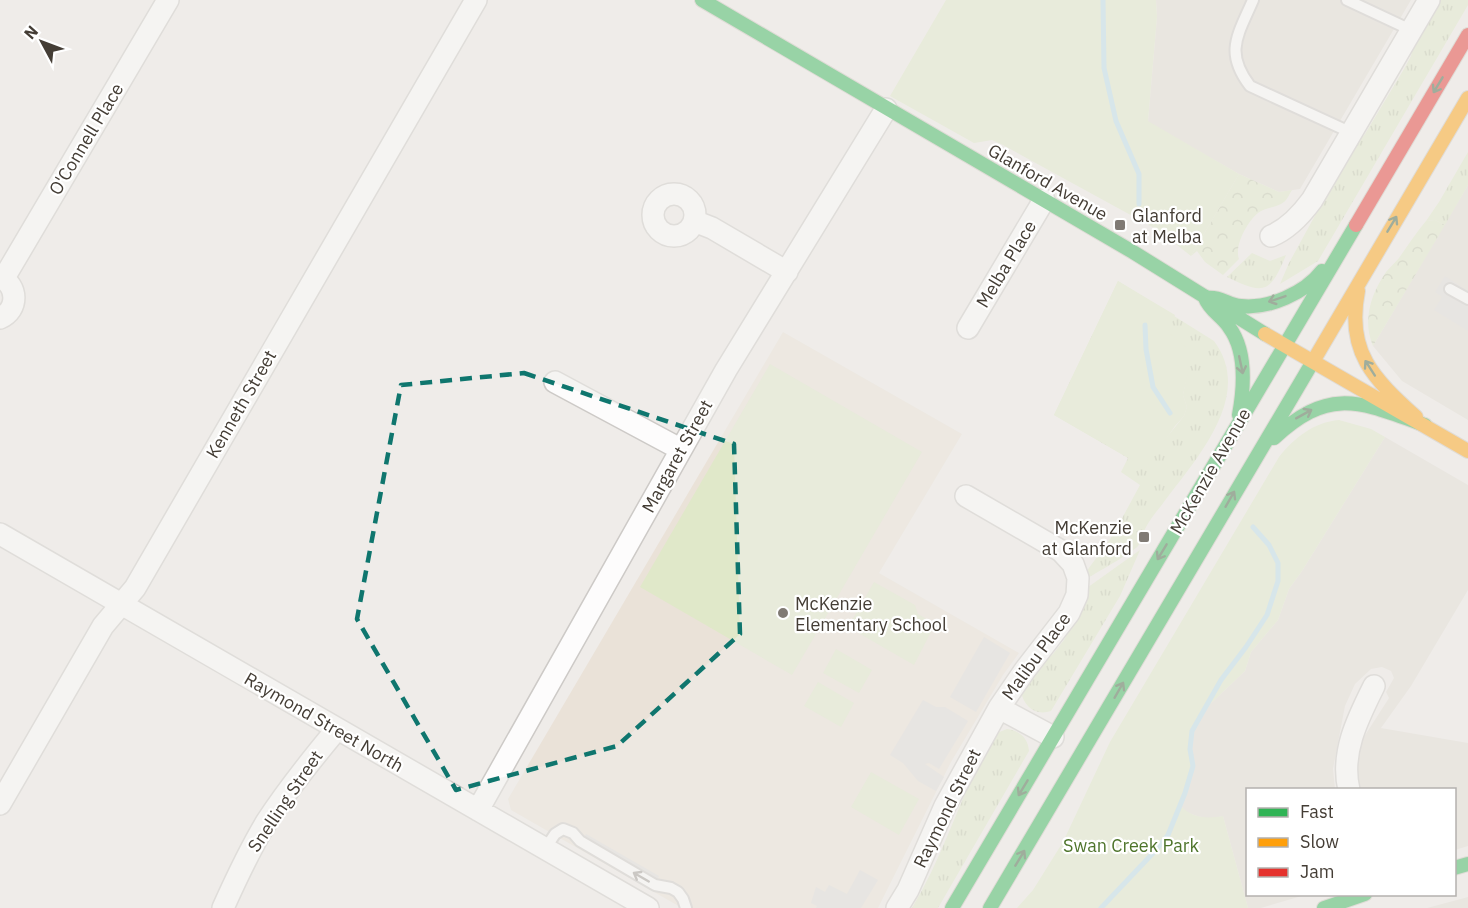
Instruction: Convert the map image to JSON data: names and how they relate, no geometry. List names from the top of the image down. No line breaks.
{"streets":{"main road":["Glanford Avenue","McKenzie Avenue"],"street":["O'Connell Place","Melba Place","Kenneth Street","Margaret Street","Malibu Place","Raymond Street North","Snelling Street","Raymond Street"]},"crossings":[["Glanford Avenue","Melba Place"],["Glanford Avenue","Margaret Street"],["Glanford Avenue","McKenzie Avenue"],["Kenneth Street","Raymond Street North"],["Margaret Street","Raymond Street North"],["McKenzie Avenue","Malibu Place"],["Malibu Place","Raymond Street"],["Raymond Street North","Snelling Street"]],"parks":["Swan Creek Park"],"places":{"transit":["Glanford at Melba","McKenzie at Glanford"],"other":["McKenzie Elementary School"]},"legend":["Fast","Slow","Jam"],"north":"top left"}
